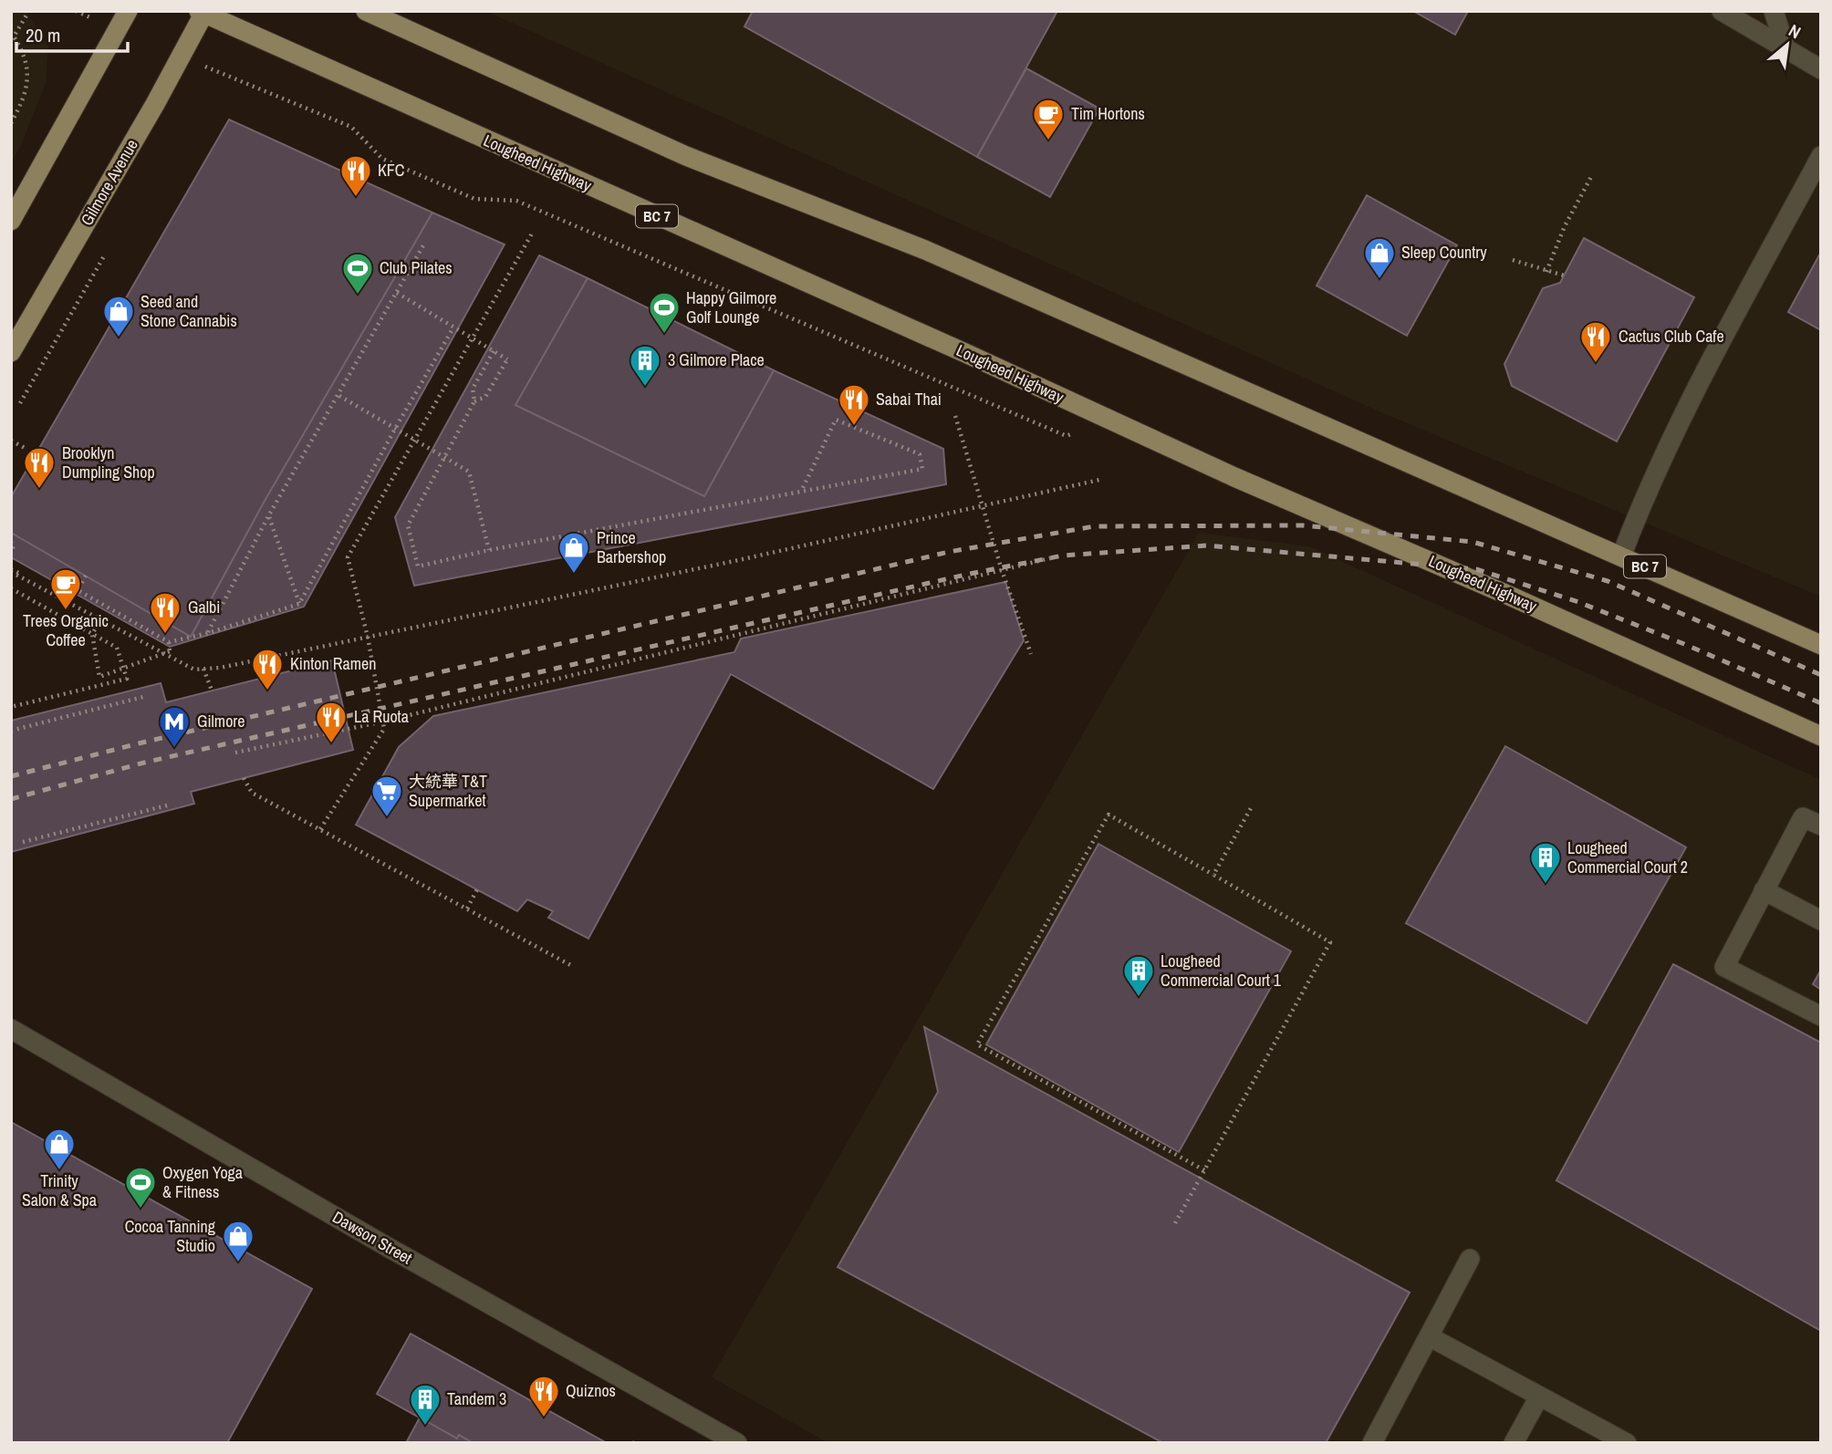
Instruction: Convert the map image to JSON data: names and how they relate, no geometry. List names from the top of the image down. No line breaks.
{"streets":{"main road":["Lougheed Highway","Gilmore Avenue","BC 7"],"street":["Dawson Street"]},"crossings":[["Lougheed Highway","Gilmore Avenue"]],"places":{"cafe":["Tim Hortons","Trees Organic Coffee"],"restaurant":["KFC","Cactus Club Cafe","Sabai Thai","Brooklyn Dumpling Shop","Galbi","Kinton Ramen","La Ruota","Quiznos"],"shop":["Sleep Country","Seed and Stone Cannabis","Prince Barbershop","Trinity Salon & Spa","Cocoa Tanning Studio"],"sports":["Club Pilates","Happy Gilmore Golf Lounge","Oxygen Yoga & Fitness"],"building":["3 Gilmore Place","Lougheed Commercial Court 2","Lougheed Commercial Court 1","Tandem 3"],"metro station":["Gilmore"],"supermarket":["大統華 T&T Supermarket"]},"scale_bar":"20 m","north":"top right"}
